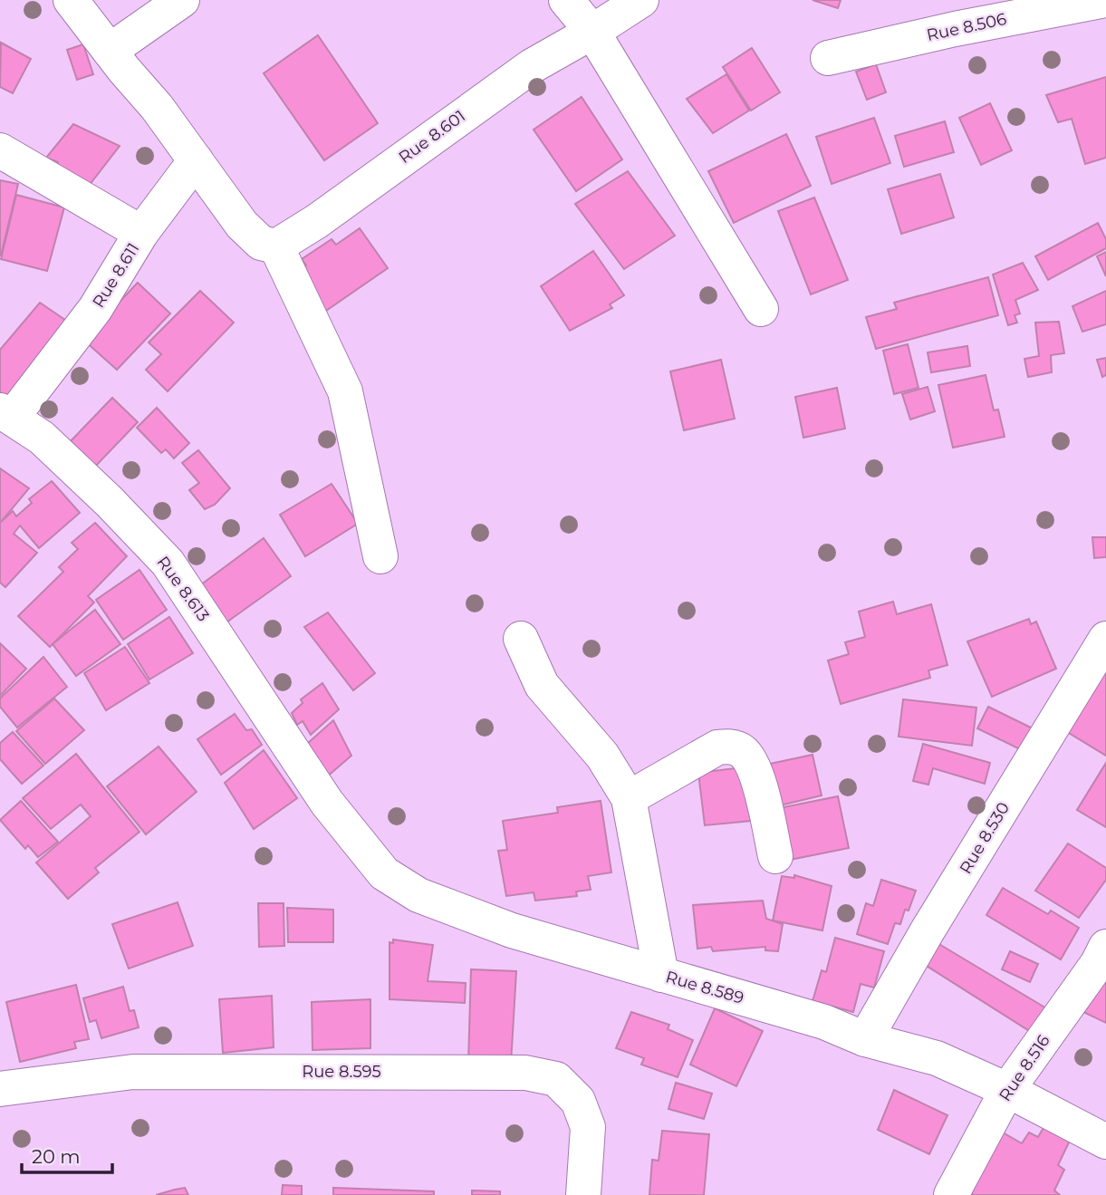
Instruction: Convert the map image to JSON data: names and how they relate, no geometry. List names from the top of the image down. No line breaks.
{"streets":{"street":["Rue 8.506","Rue 8.601","Rue 8.611","Rue 8.613","Rue 8.530","Rue 8.589","Rue 8.516","Rue 8.595"]},"crossings":[["Rue 8.611","Rue 8.613"],["Rue 8.613","Rue 8.589"],["Rue 8.530","Rue 8.589"],["Rue 8.589","Rue 8.516"]],"scale_bar":"20 m"}
